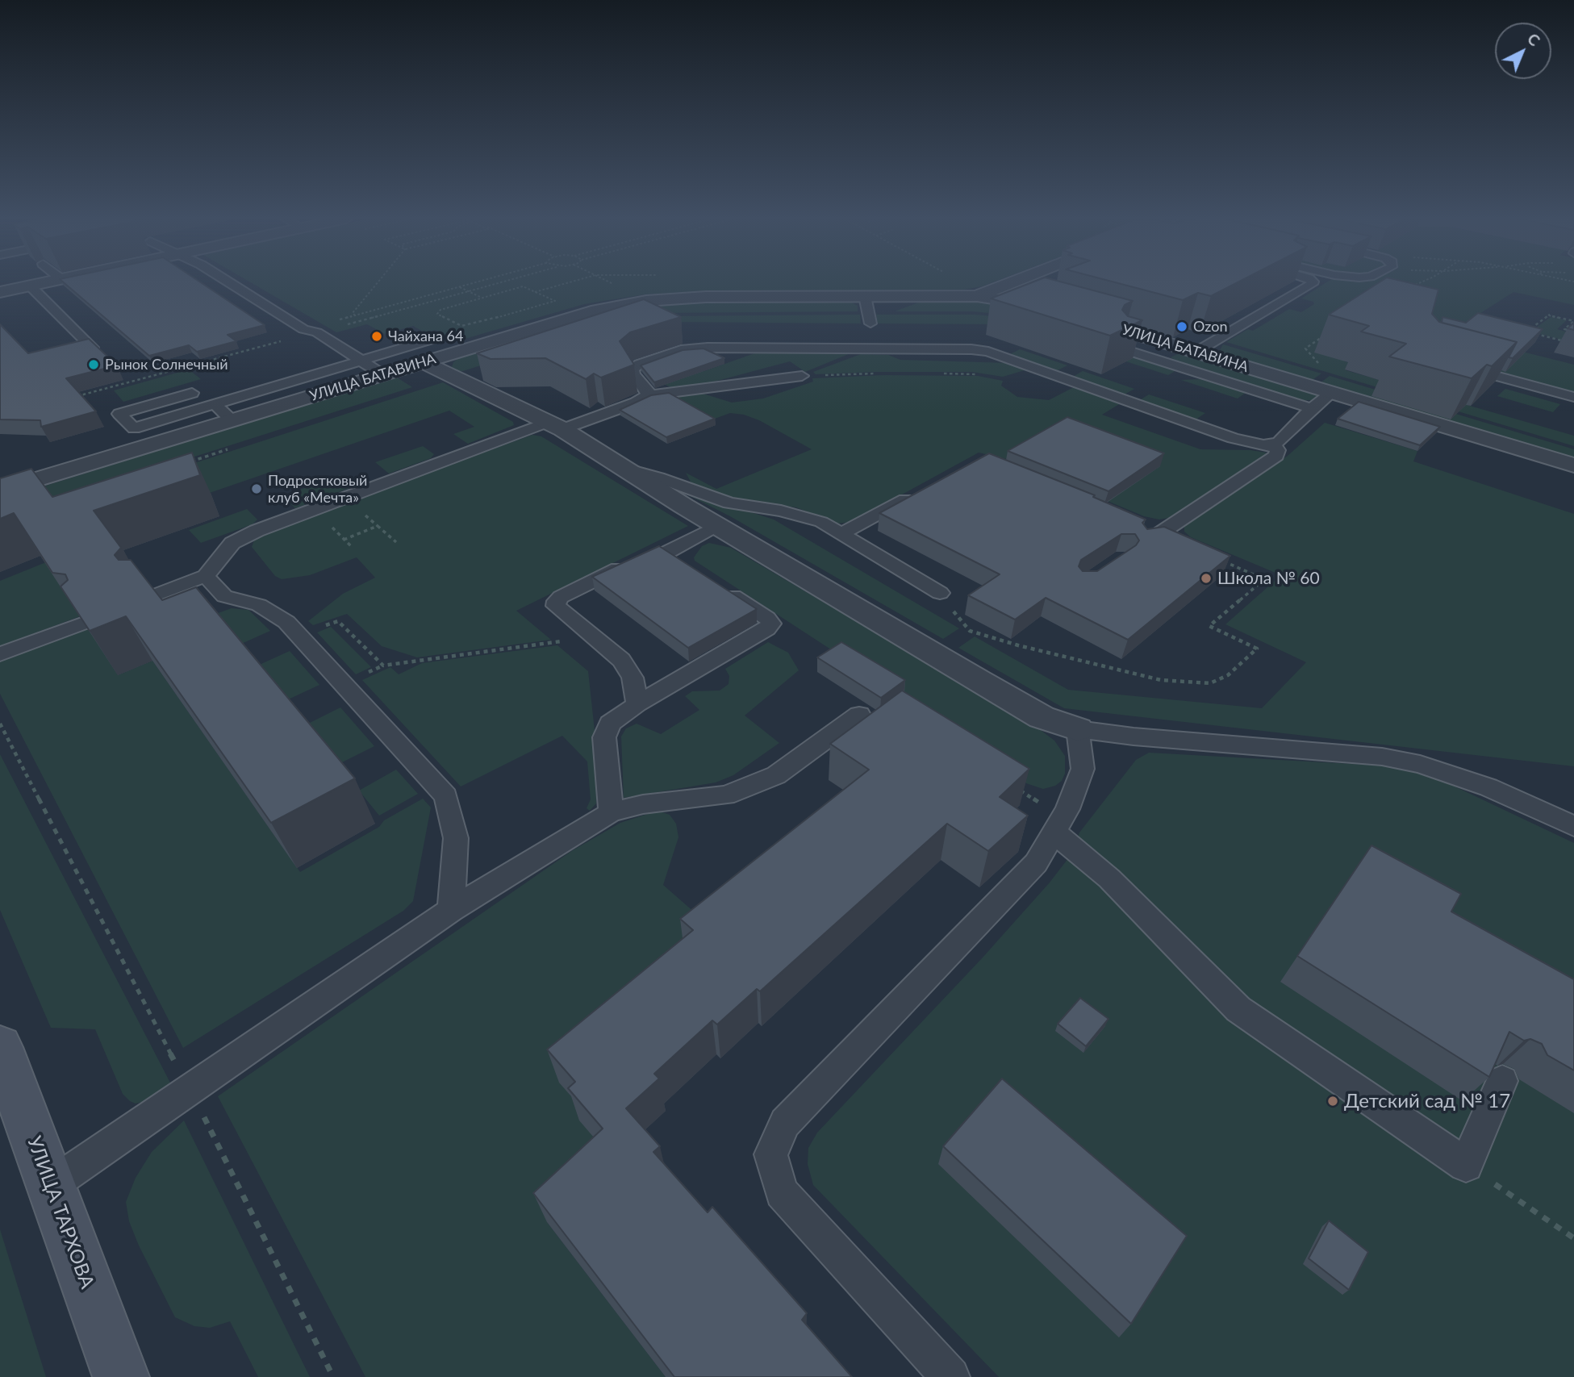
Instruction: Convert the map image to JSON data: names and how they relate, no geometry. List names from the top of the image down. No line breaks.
{"streets":{"main road":["УЛИЦА ТАРХОВА"],"street":["УЛИЦА БАТАВИНА"]},"places":["Ozon","Чайхана 64","Рынок Солнечный","Подростковый клуб «Мечта»","Школа № 60","Детский сад № 17"],"north":"top right"}
